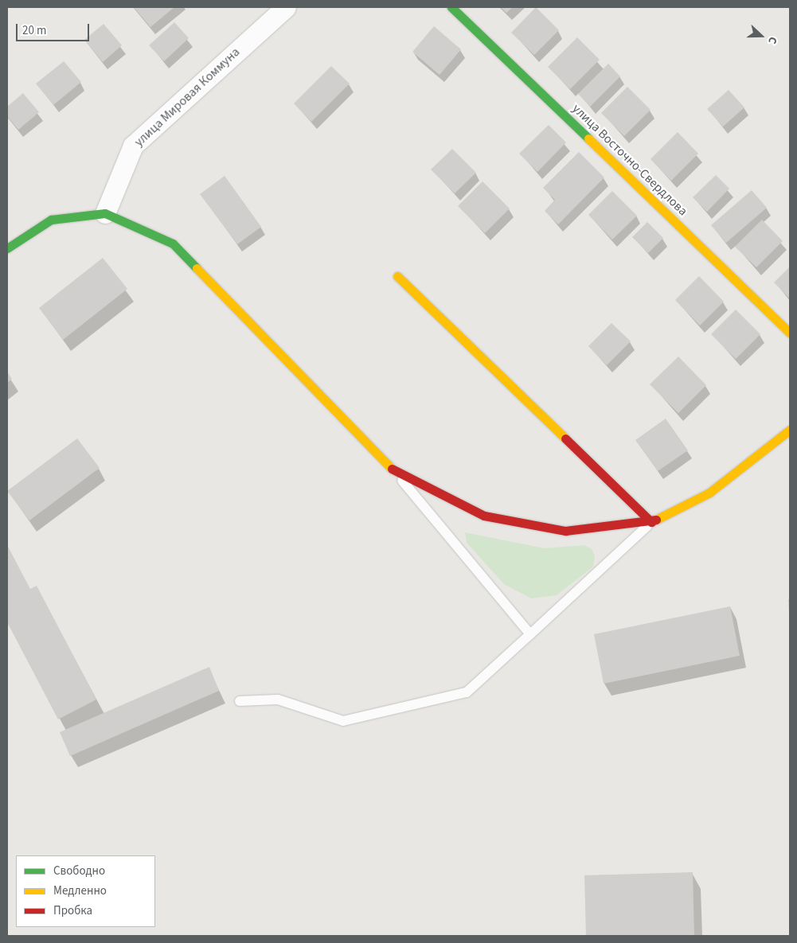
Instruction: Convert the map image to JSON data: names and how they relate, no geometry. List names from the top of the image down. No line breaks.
{"streets":{"main road":["улица Восточно-Свердлова"],"street":["улица Мировая Коммуна"]},"legend":["Свободно","Медленно","Пробка"],"scale_bar":"20 m","north":"right"}
